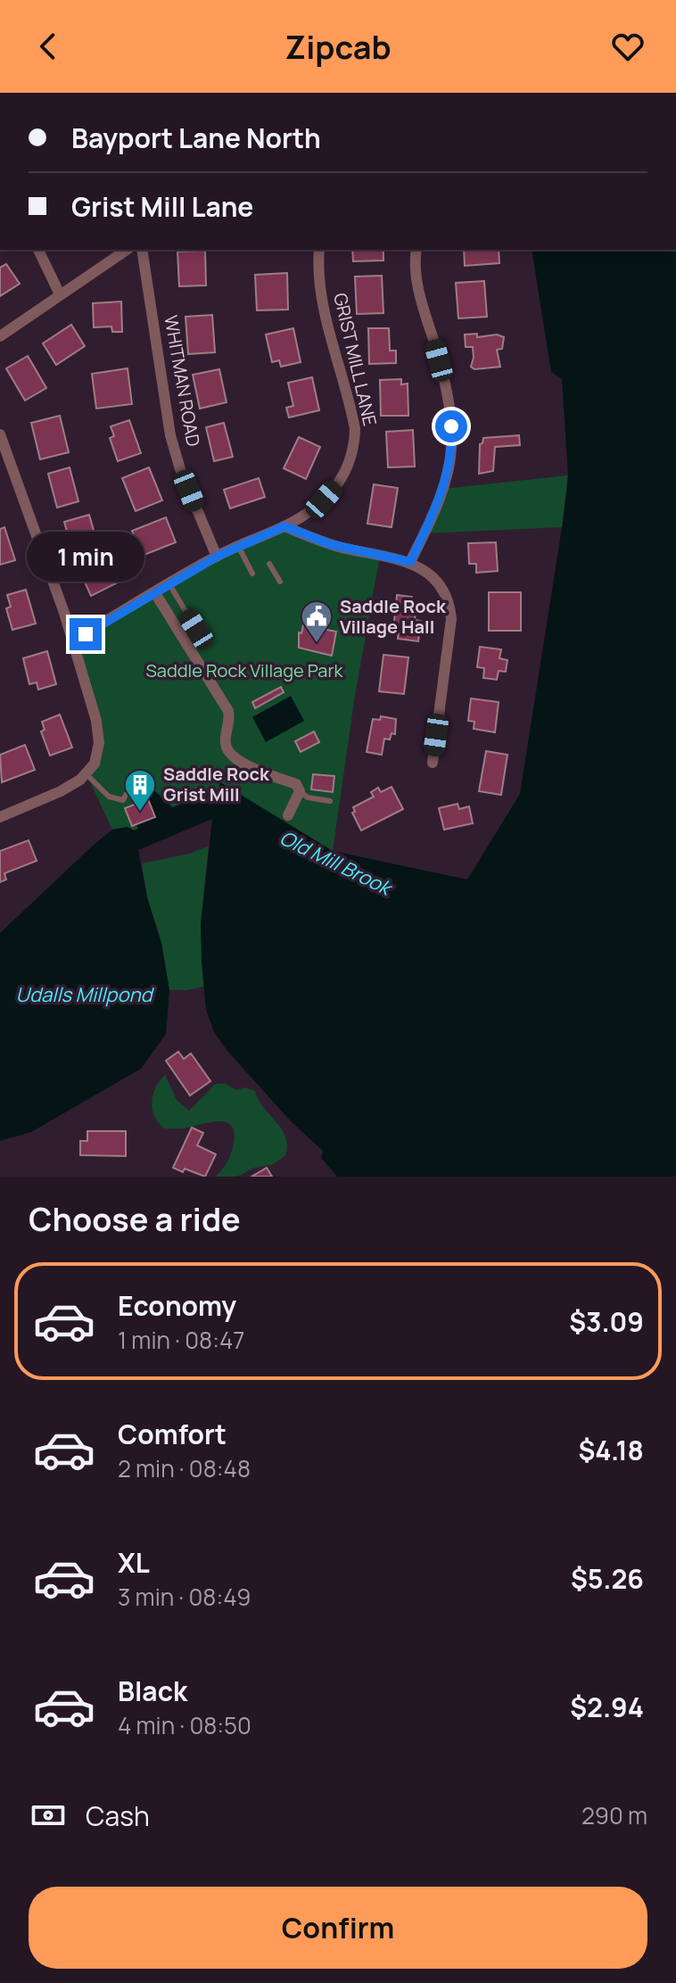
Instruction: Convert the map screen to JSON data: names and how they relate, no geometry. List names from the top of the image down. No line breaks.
{"streets":{"street":["GRIST MILL LANE","WHITMAN ROAD"]},"crossings":[["GRIST MILL LANE","WHITMAN ROAD"]],"water":["Old Mill Brook","Udalls Millpond"],"parks":["Saddle Rock Village Park"],"places":{"public building":["Saddle Rock Village Hall"],"building":["Saddle Rock Grist Mill"]},"page":{"header":"Zipcab","banner":["Bayport Lane North","Grist Mill Lane"],"bubble":"1 min","heading":"Choose a ride","list":[{"name":"Economy","note":"1 min · 08:47","value":"$3.09"},{"name":"Comfort","note":"2 min · 08:48","value":"$4.18"},{"name":"XL","note":"3 min · 08:49","value":"$5.26"},{"name":"Black","note":"4 min · 08:50","value":"$2.94"}],"pay":["Cash","290 m"],"buttons":"Confirm"}}
